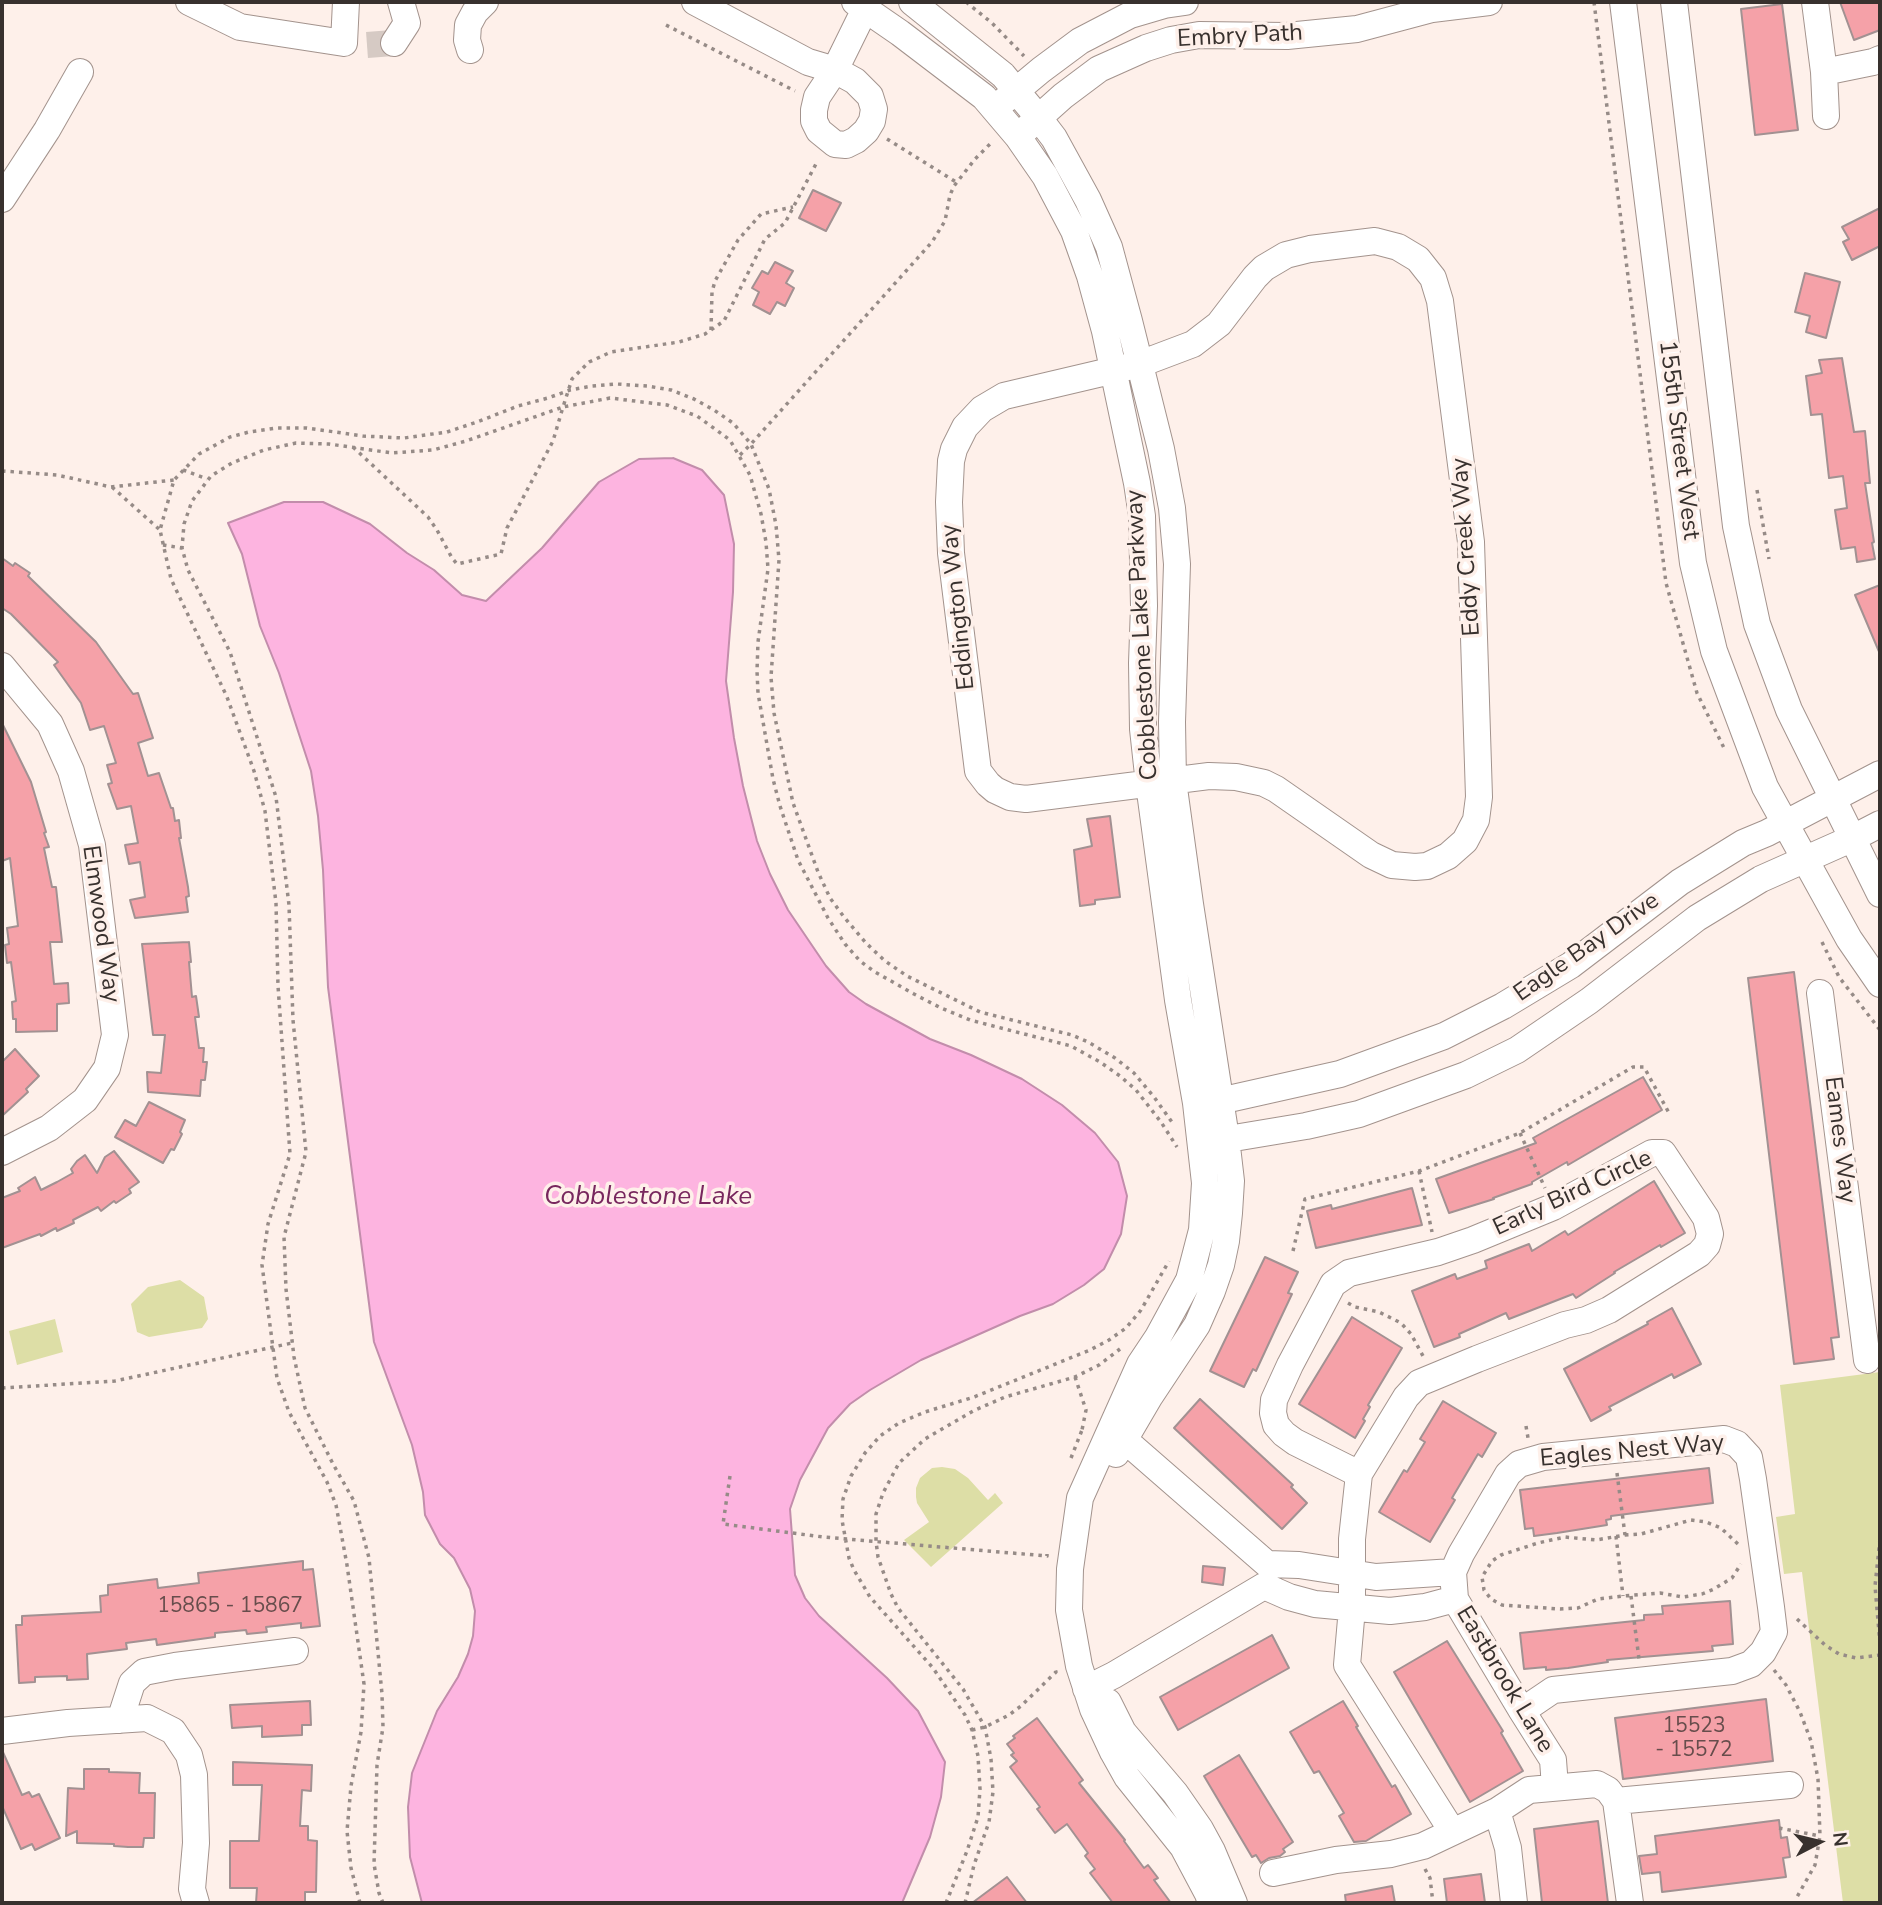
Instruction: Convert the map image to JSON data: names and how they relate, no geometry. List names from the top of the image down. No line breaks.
{"streets":{"street":["Embry Path","155th Street West","Eddy Creek Way","Eddington Way","Cobblestone Lake Parkway","Elmwood Way","Eagle Bay Drive","Eames Way","Early Bird Circle","Eagles Nest Way","Eastbrook Lane"]},"crossings":[["Embry Path","Cobblestone Lake Parkway"],["155th Street West","Eagle Bay Drive"],["Eddy Creek Way","Eddington Way"],["Eddy Creek Way","Cobblestone Lake Parkway"],["Eddington Way","Cobblestone Lake Parkway"],["Cobblestone Lake Parkway","Eagle Bay Drive"],["Eagles Nest Way","Eastbrook Lane"]],"water":["Cobblestone Lake"],"house_numbers":["15865 - 15867","15523 - 15572"],"north":"right"}
